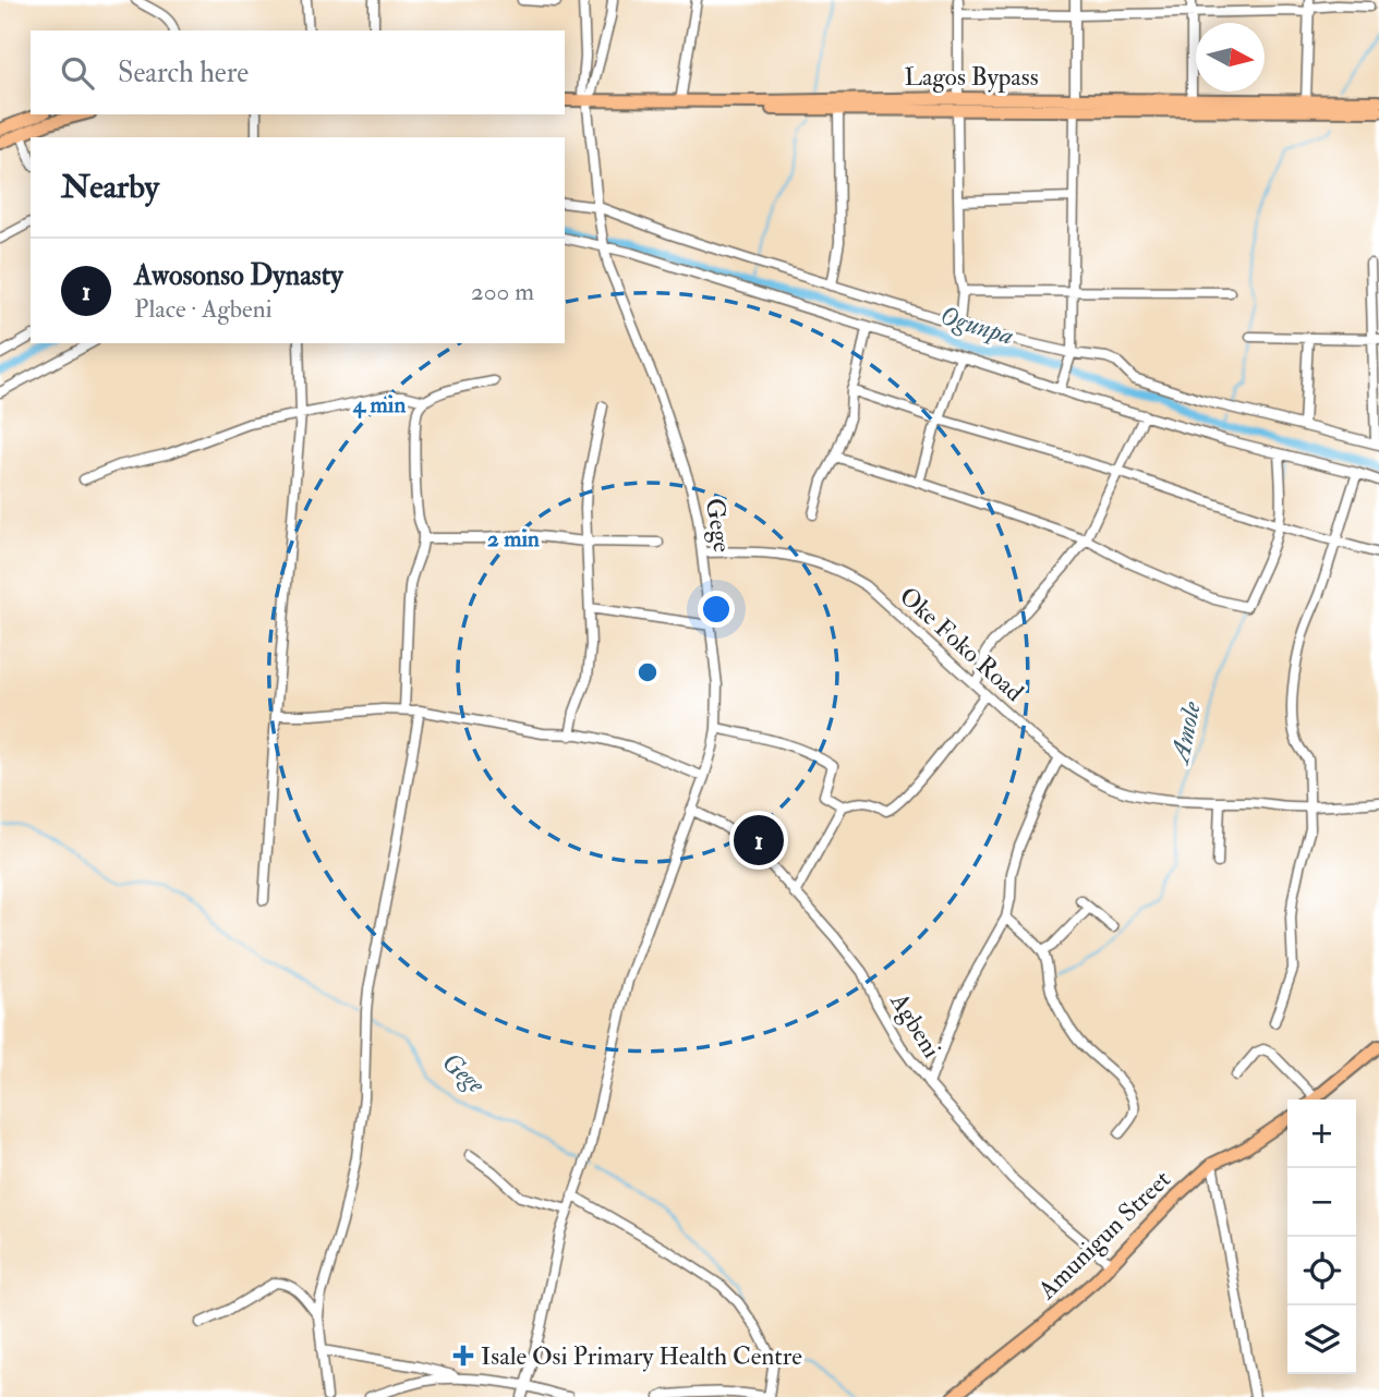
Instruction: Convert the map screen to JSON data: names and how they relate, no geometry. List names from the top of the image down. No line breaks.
{"streets":{"main road":["Lagos Bypass","Amunigun Street"],"street":["Gege","Oke Foko Road","Agbeni"]},"crossings":[["Lagos Bypass","Gege"],["Gege","Oke Foko Road"],["Gege","Agbeni"],["Agbeni","Amunigun Street"]],"water":["Ogunpa","Amole","Gege"],"places":{"health":["Isale Osi Primary Health Centre"]},"north":"right","page":{"search":"Search here","heading":"Nearby","list":[{"mark":"1","name":"Awosonso Dynasty","note":"Place · Agbeni","value":"200 m"}],"pins":"1","map_buttons":["+","−"]},"rings":["4 min","2 min"]}
